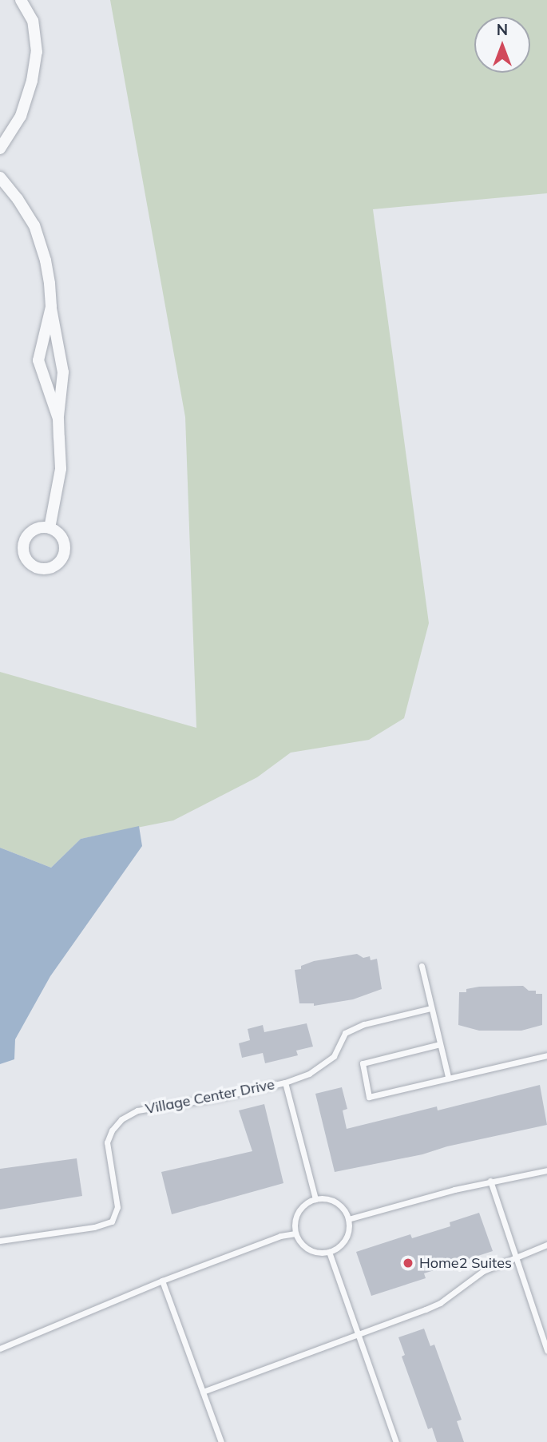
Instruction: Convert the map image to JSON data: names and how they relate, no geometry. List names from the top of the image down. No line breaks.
{"streets":{"lane":["Village Center Drive"]},"places":["Home2 Suites"],"north":"top"}
